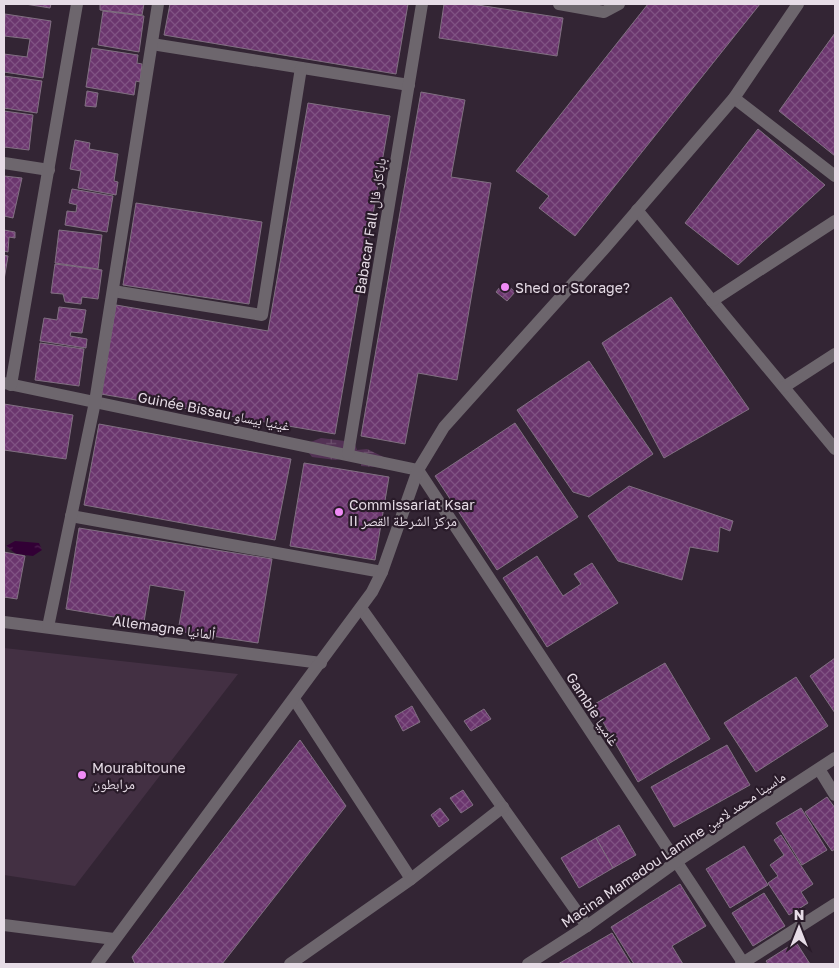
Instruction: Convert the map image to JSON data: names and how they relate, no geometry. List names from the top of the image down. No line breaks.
{"streets":{"street":["Babacar Fall باباكار فال","Guinée Bissau غينيا بيساو","Allemagne ألمانيا","Gambie غامبيا","Macina Mamadou Lamine ماسينا محمد لامين"]},"crossings":[["Babacar Fall باباكار فال","Guinée Bissau غينيا بيساو"],["Guinée Bissau غينيا بيساو","Gambie غامبيا"],["Gambie غامبيا","Macina Mamadou Lamine ماسينا محمد لامين"]],"places":["Shed or Storage?","Commissariat Ksar II مركز الشرطة القصر","Mourabitoune مرابطون"],"north":"top"}
